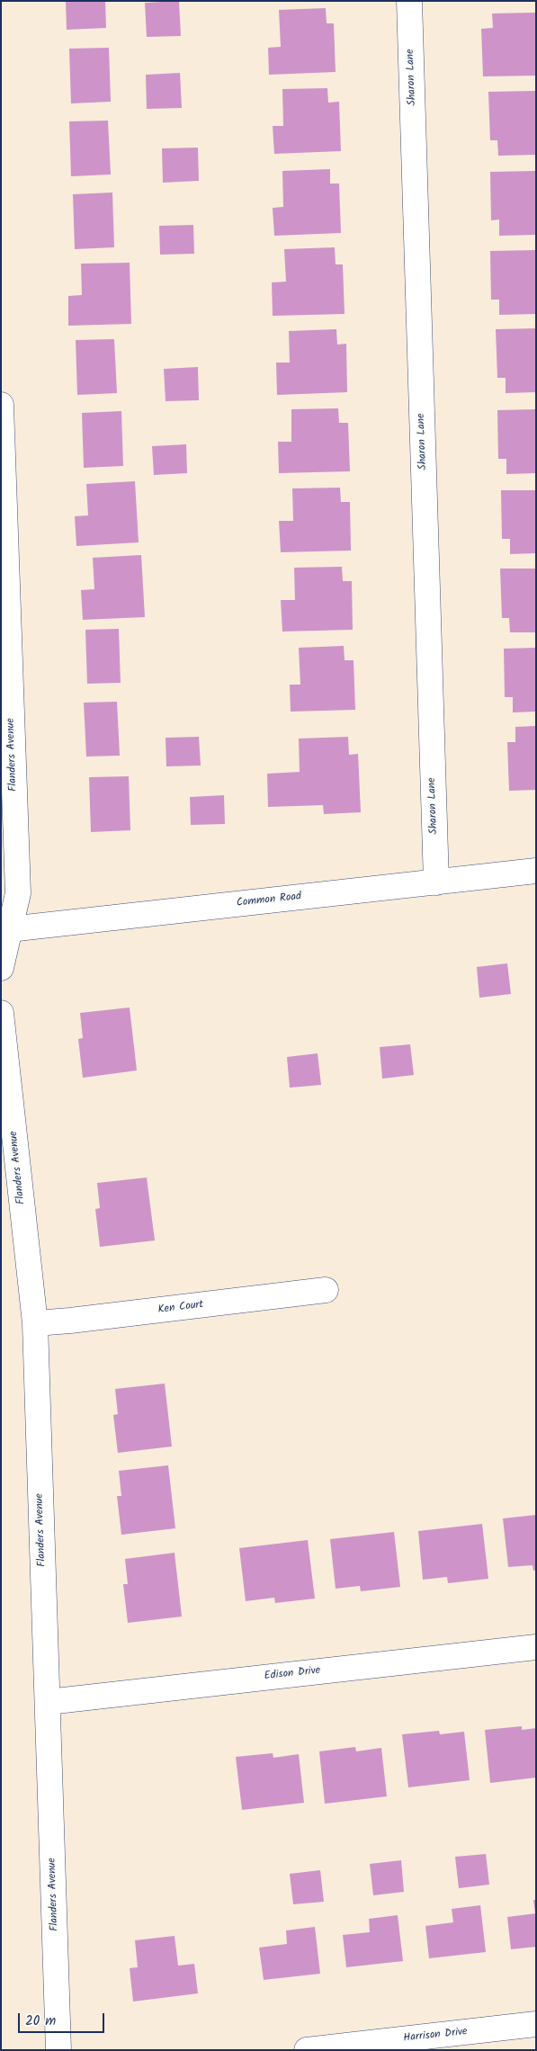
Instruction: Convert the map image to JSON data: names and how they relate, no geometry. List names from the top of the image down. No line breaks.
{"streets":{"street":["Sharon Lane","Flanders Avenue","Common Road","Ken Court","Edison Drive","Harrison Drive"]},"crossings":[["Sharon Lane","Common Road"],["Flanders Avenue","Common Road"],["Flanders Avenue","Ken Court"],["Flanders Avenue","Edison Drive"]],"scale_bar":"20 m"}
